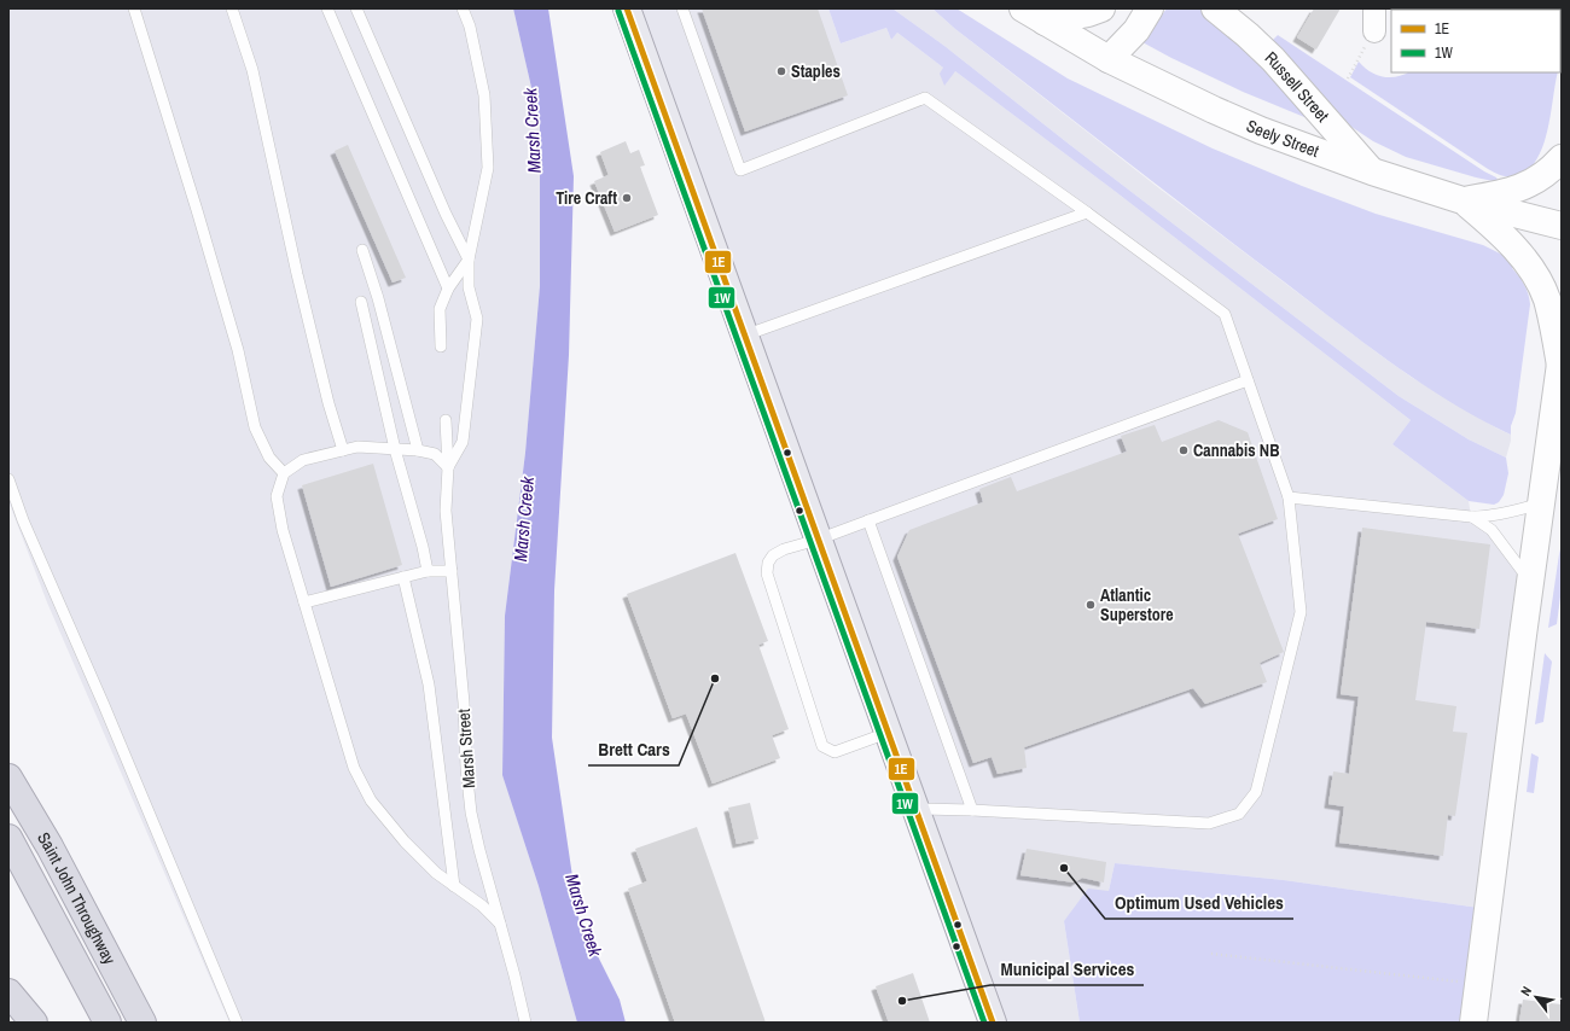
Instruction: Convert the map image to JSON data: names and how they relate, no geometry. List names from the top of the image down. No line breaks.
{"streets":{"highway":["Saint John Throughway"],"main road":["Russell Street","Seely Street"],"lane":["Marsh Street"]},"crossings":[["Russell Street","Seely Street"]],"water":["Marsh Creek"],"places":["Staples","Tire Craft","Cannabis NB","Atlantic Superstore","Brett Cars","Optimum Used Vehicles","Municipal Services"],"lines":["transit line 1E","transit line 1W"],"legend":["1E","1W"],"north":"top left"}
